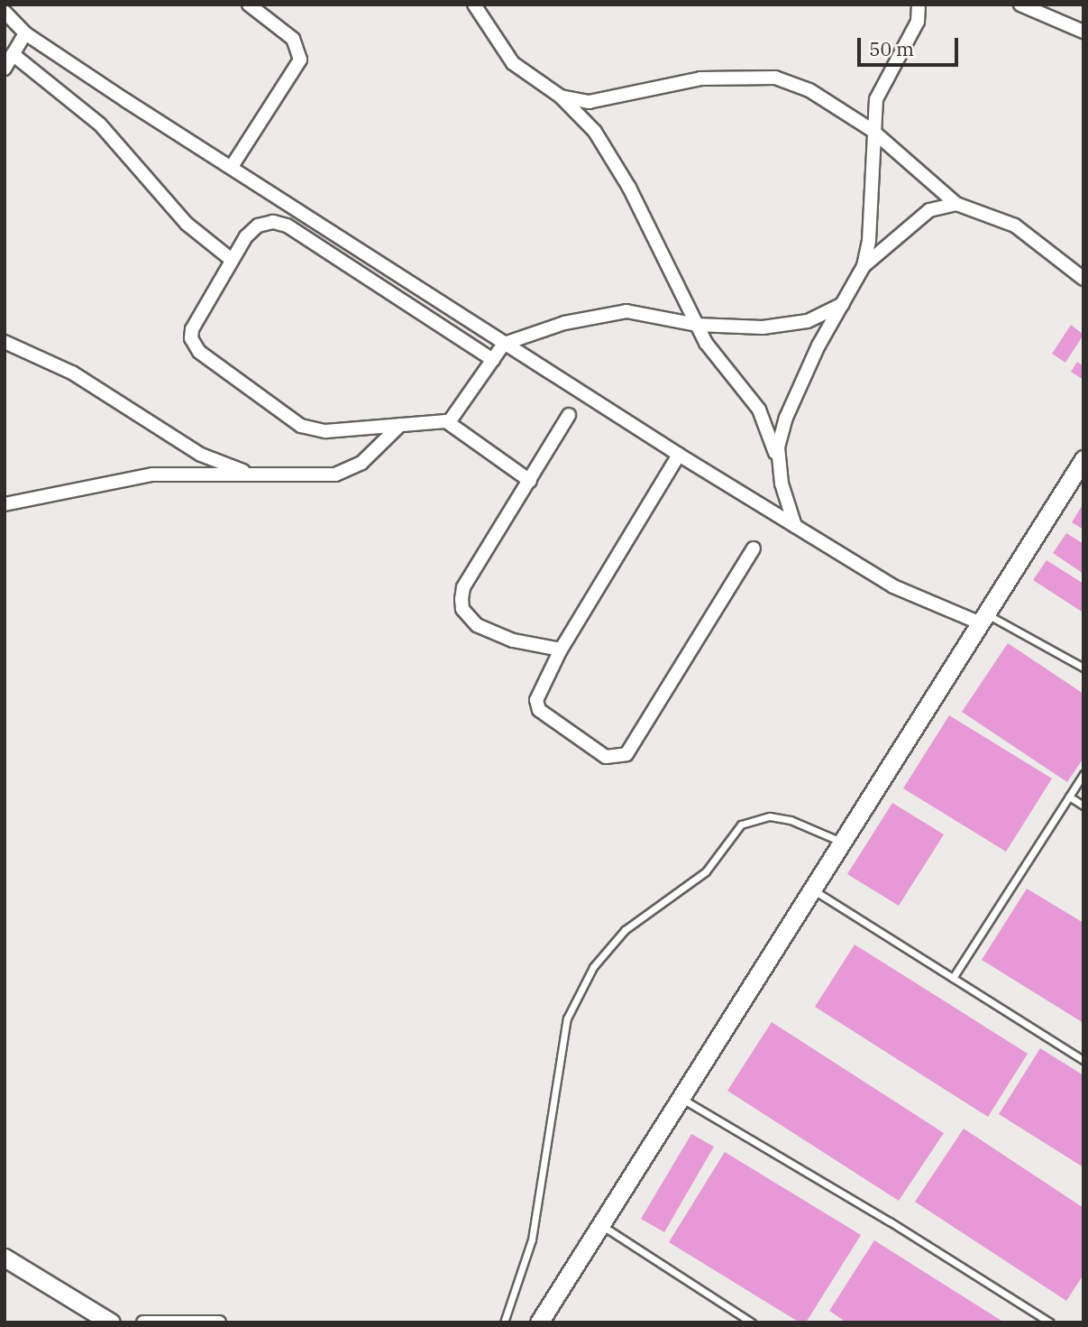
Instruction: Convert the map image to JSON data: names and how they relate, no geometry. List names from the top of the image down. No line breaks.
{"scale_bar":"50 m"}
